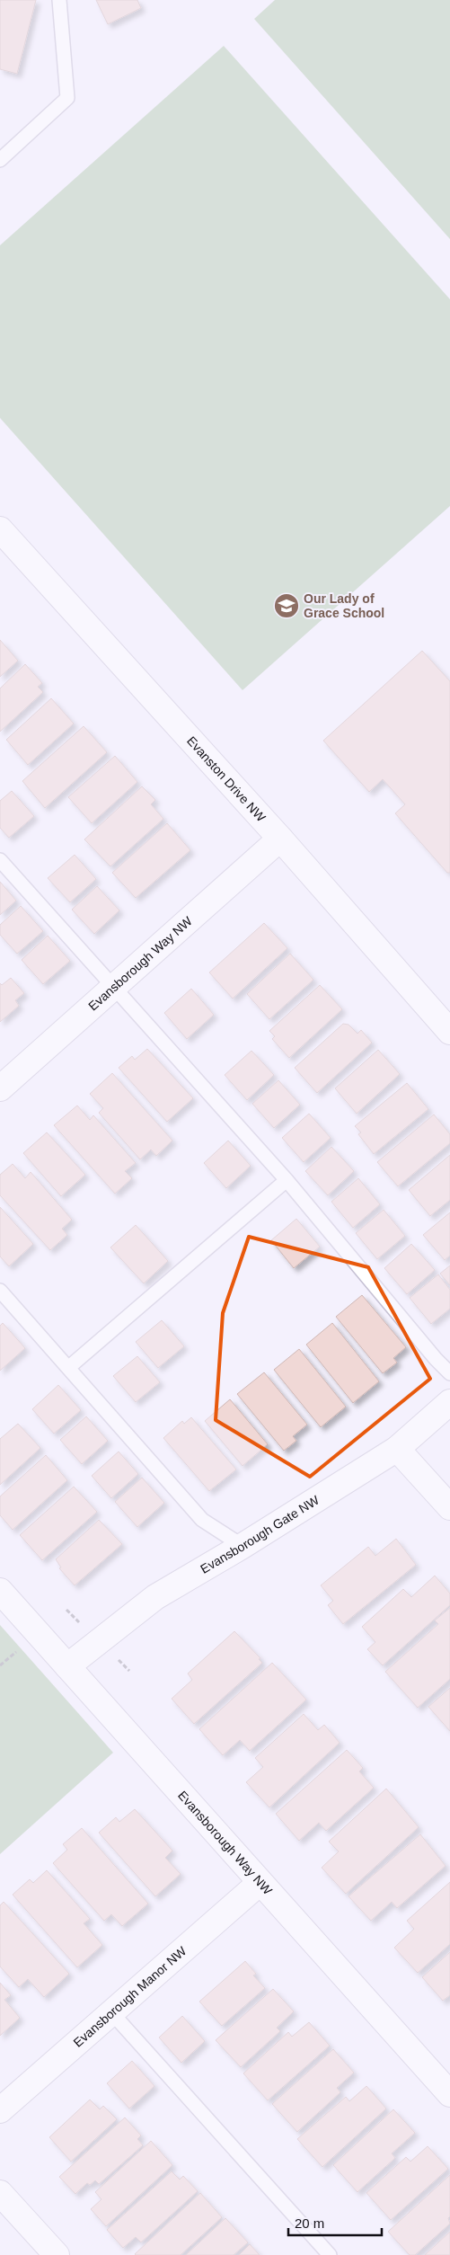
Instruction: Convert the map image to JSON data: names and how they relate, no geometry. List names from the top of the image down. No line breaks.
{"streets":{"street":["Evanston Drive NW","Evansborough Way NW","Evansborough Gate NW","Evansborough Manor NW"]},"crossings":[["Evanston Drive NW","Evansborough Way NW"],["Evansborough Way NW","Evansborough Gate NW"],["Evansborough Way NW","Evansborough Manor NW"]],"places":{"school or university":["Our Lady of Grace School"]},"scale_bar":"20 m"}
